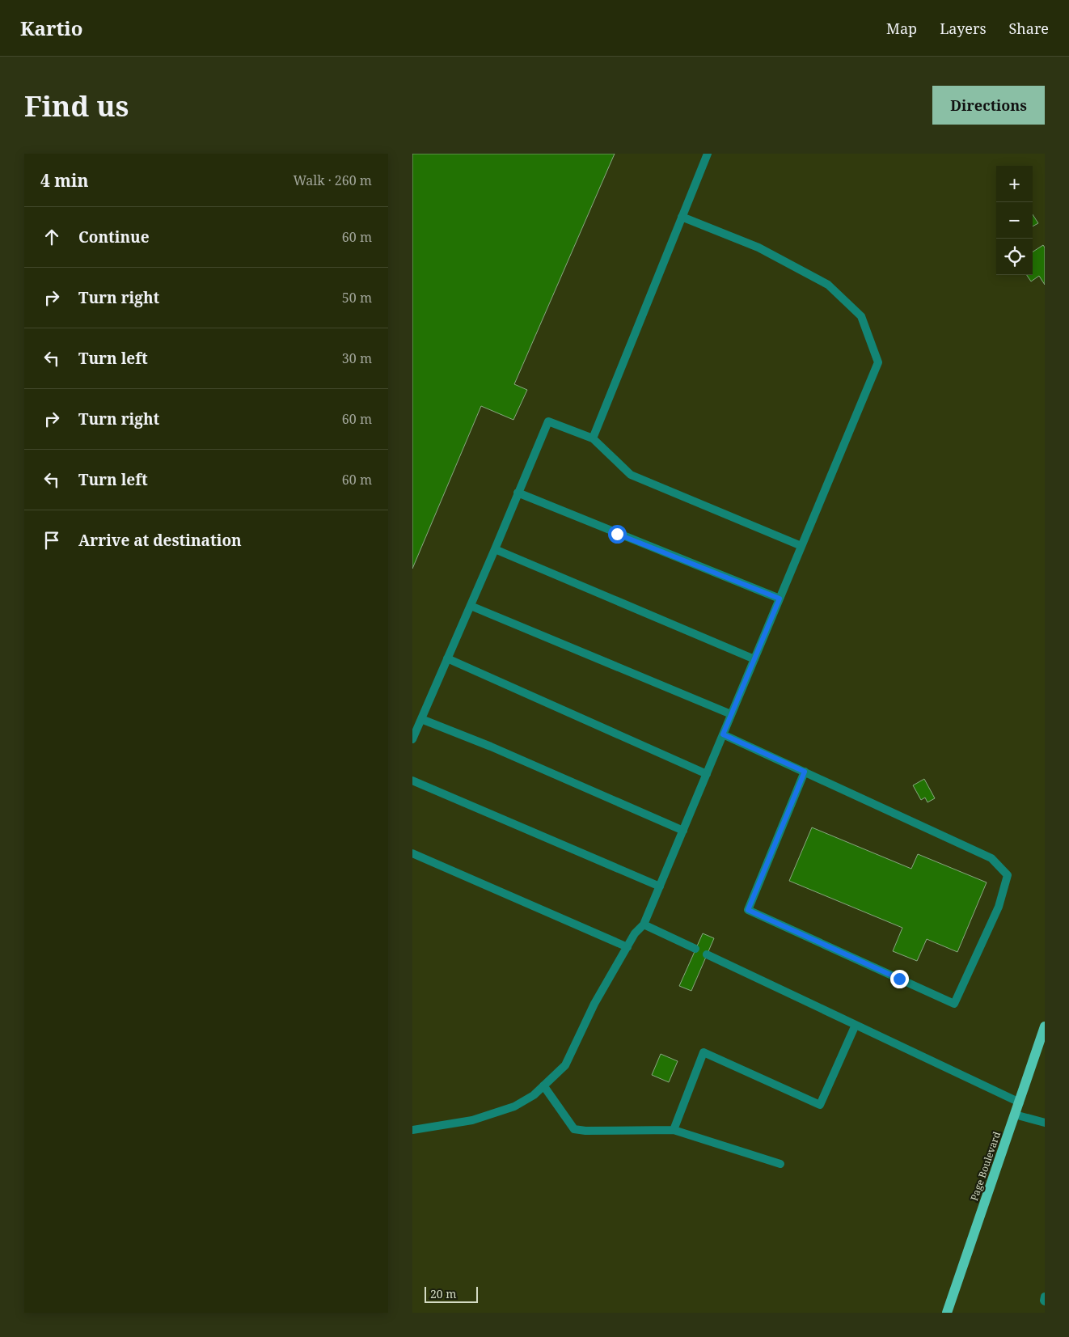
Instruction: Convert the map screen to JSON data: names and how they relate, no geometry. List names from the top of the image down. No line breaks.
{"streets":{"main road":["Page Boulevard"]},"scale_bar":"20 m","page":{"header":"Kartio","nav":["Map","Layers","Share"],"buttons":"Directions","title":"Find us","heading":["4 min","Walk · 260 m"],"map_buttons":["+","−"],"list":[["Continue","60 m"],["Turn right","50 m"],["Turn left","30 m"],["Turn right","60 m"],["Turn left","60 m"],"Arrive at destination"],"scale":"20 m"}}
